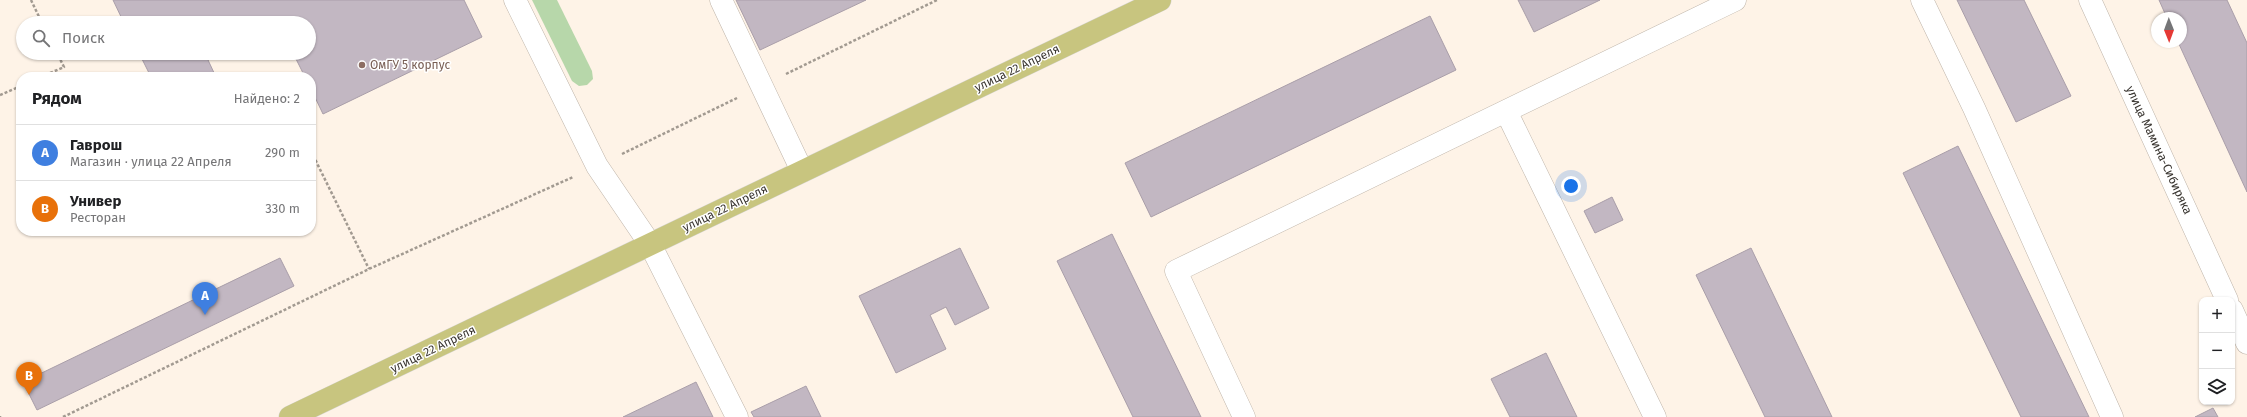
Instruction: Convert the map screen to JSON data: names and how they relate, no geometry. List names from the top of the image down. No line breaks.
{"streets":{"main road":["улица 22 Апреля"],"street":["улица Мамина-Сибиряка"]},"places":["ОмГУ 5 корпус"],"north":"bottom","page":{"search":"Поиск","heading":["Рядом","Найдено: 2"],"list":[{"mark":"A","name":"Гаврош","note":"Магазин · улица 22 Апреля","value":"290 m"},{"mark":"B","name":"Универ","note":"Ресторан","value":"330 m"}],"pins":["A","B"],"map_buttons":["+","−"]}}
